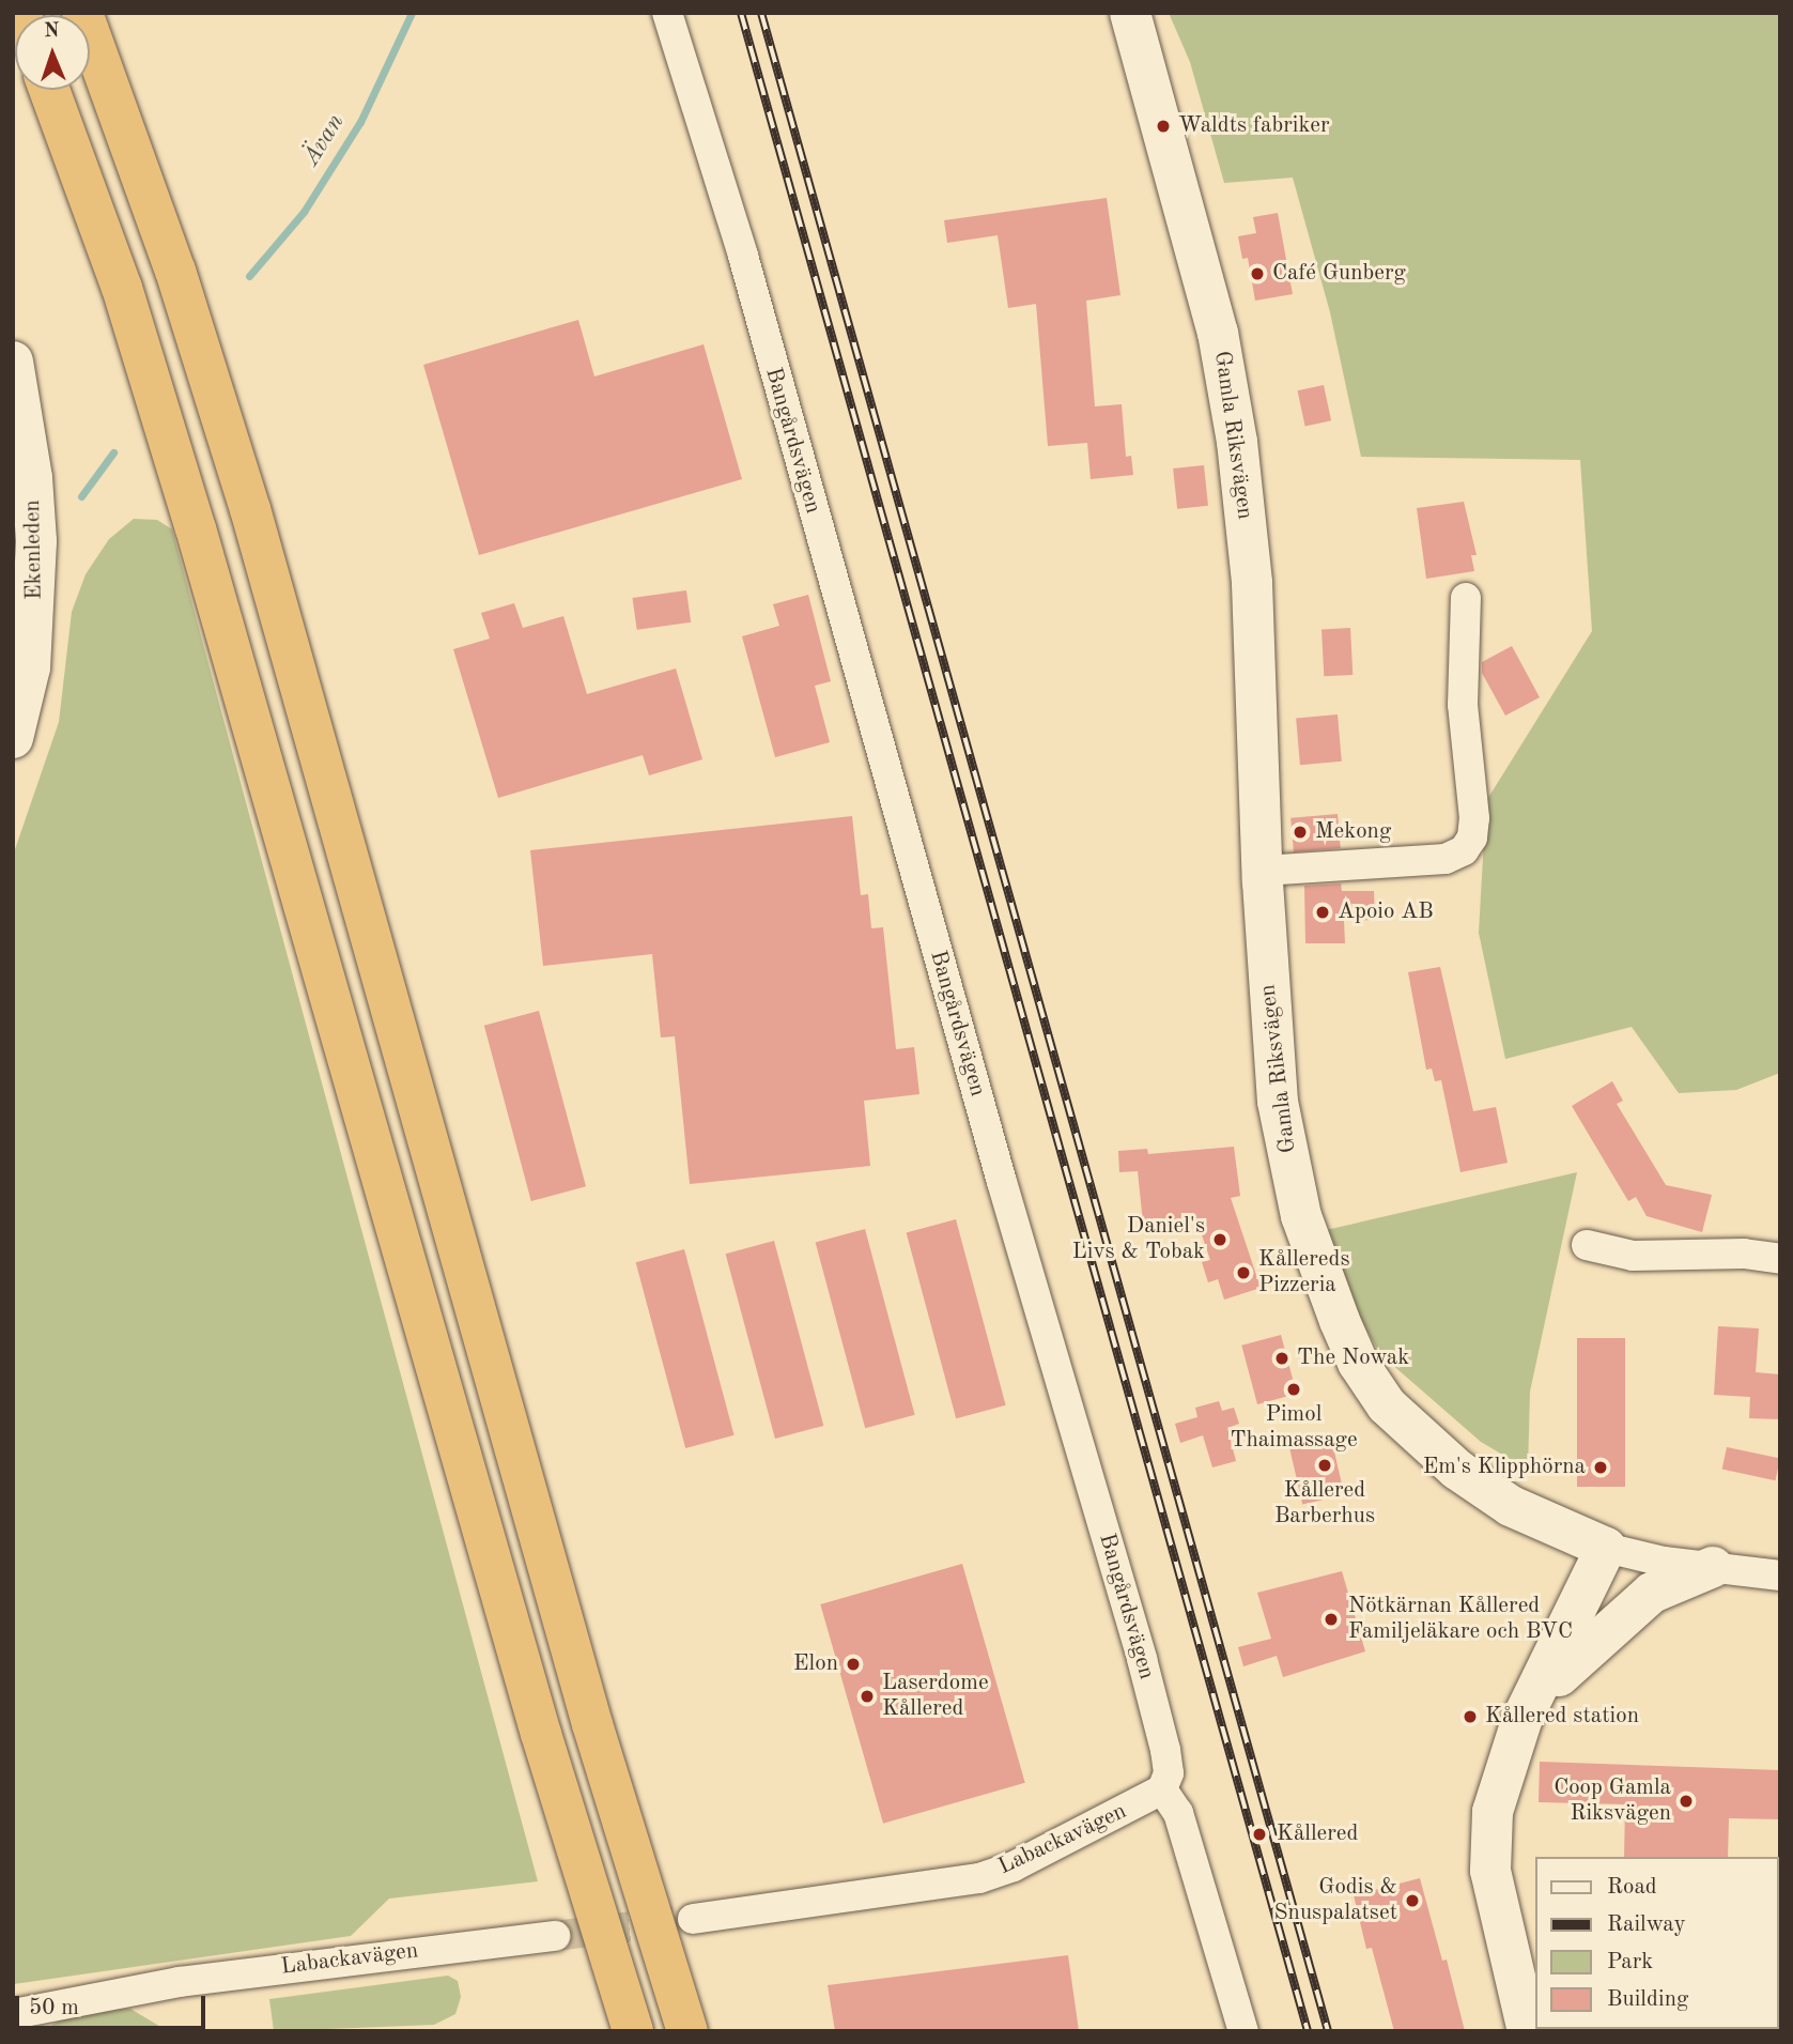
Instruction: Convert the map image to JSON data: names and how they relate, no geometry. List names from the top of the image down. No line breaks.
{"streets":{"street":["Gamla Riksvägen","Bangårdsvägen","Ekenleden","Labackavägen"]},"crossings":[["Bangårdsvägen","Labackavägen"]],"water":["Ävan"],"places":["Waldts fabriker","Café Gunberg","Mekong","Apoio AB","Daniel's Livs & Tobak","Kållereds Pizzeria","The Nowak","Pimol Thaimassage","Kållered Barberhus","Em's Klipphörna","Nötkärnan Kållered Familjeläkare och BVC","Elon","Laserdome Kållered","Kållered station","Coop Gamla Riksvägen","Kållered","Godis & Snuspalatset"],"legend":["Road","Railway","Park","Building"],"scale_bar":"50 m","north":"top"}
